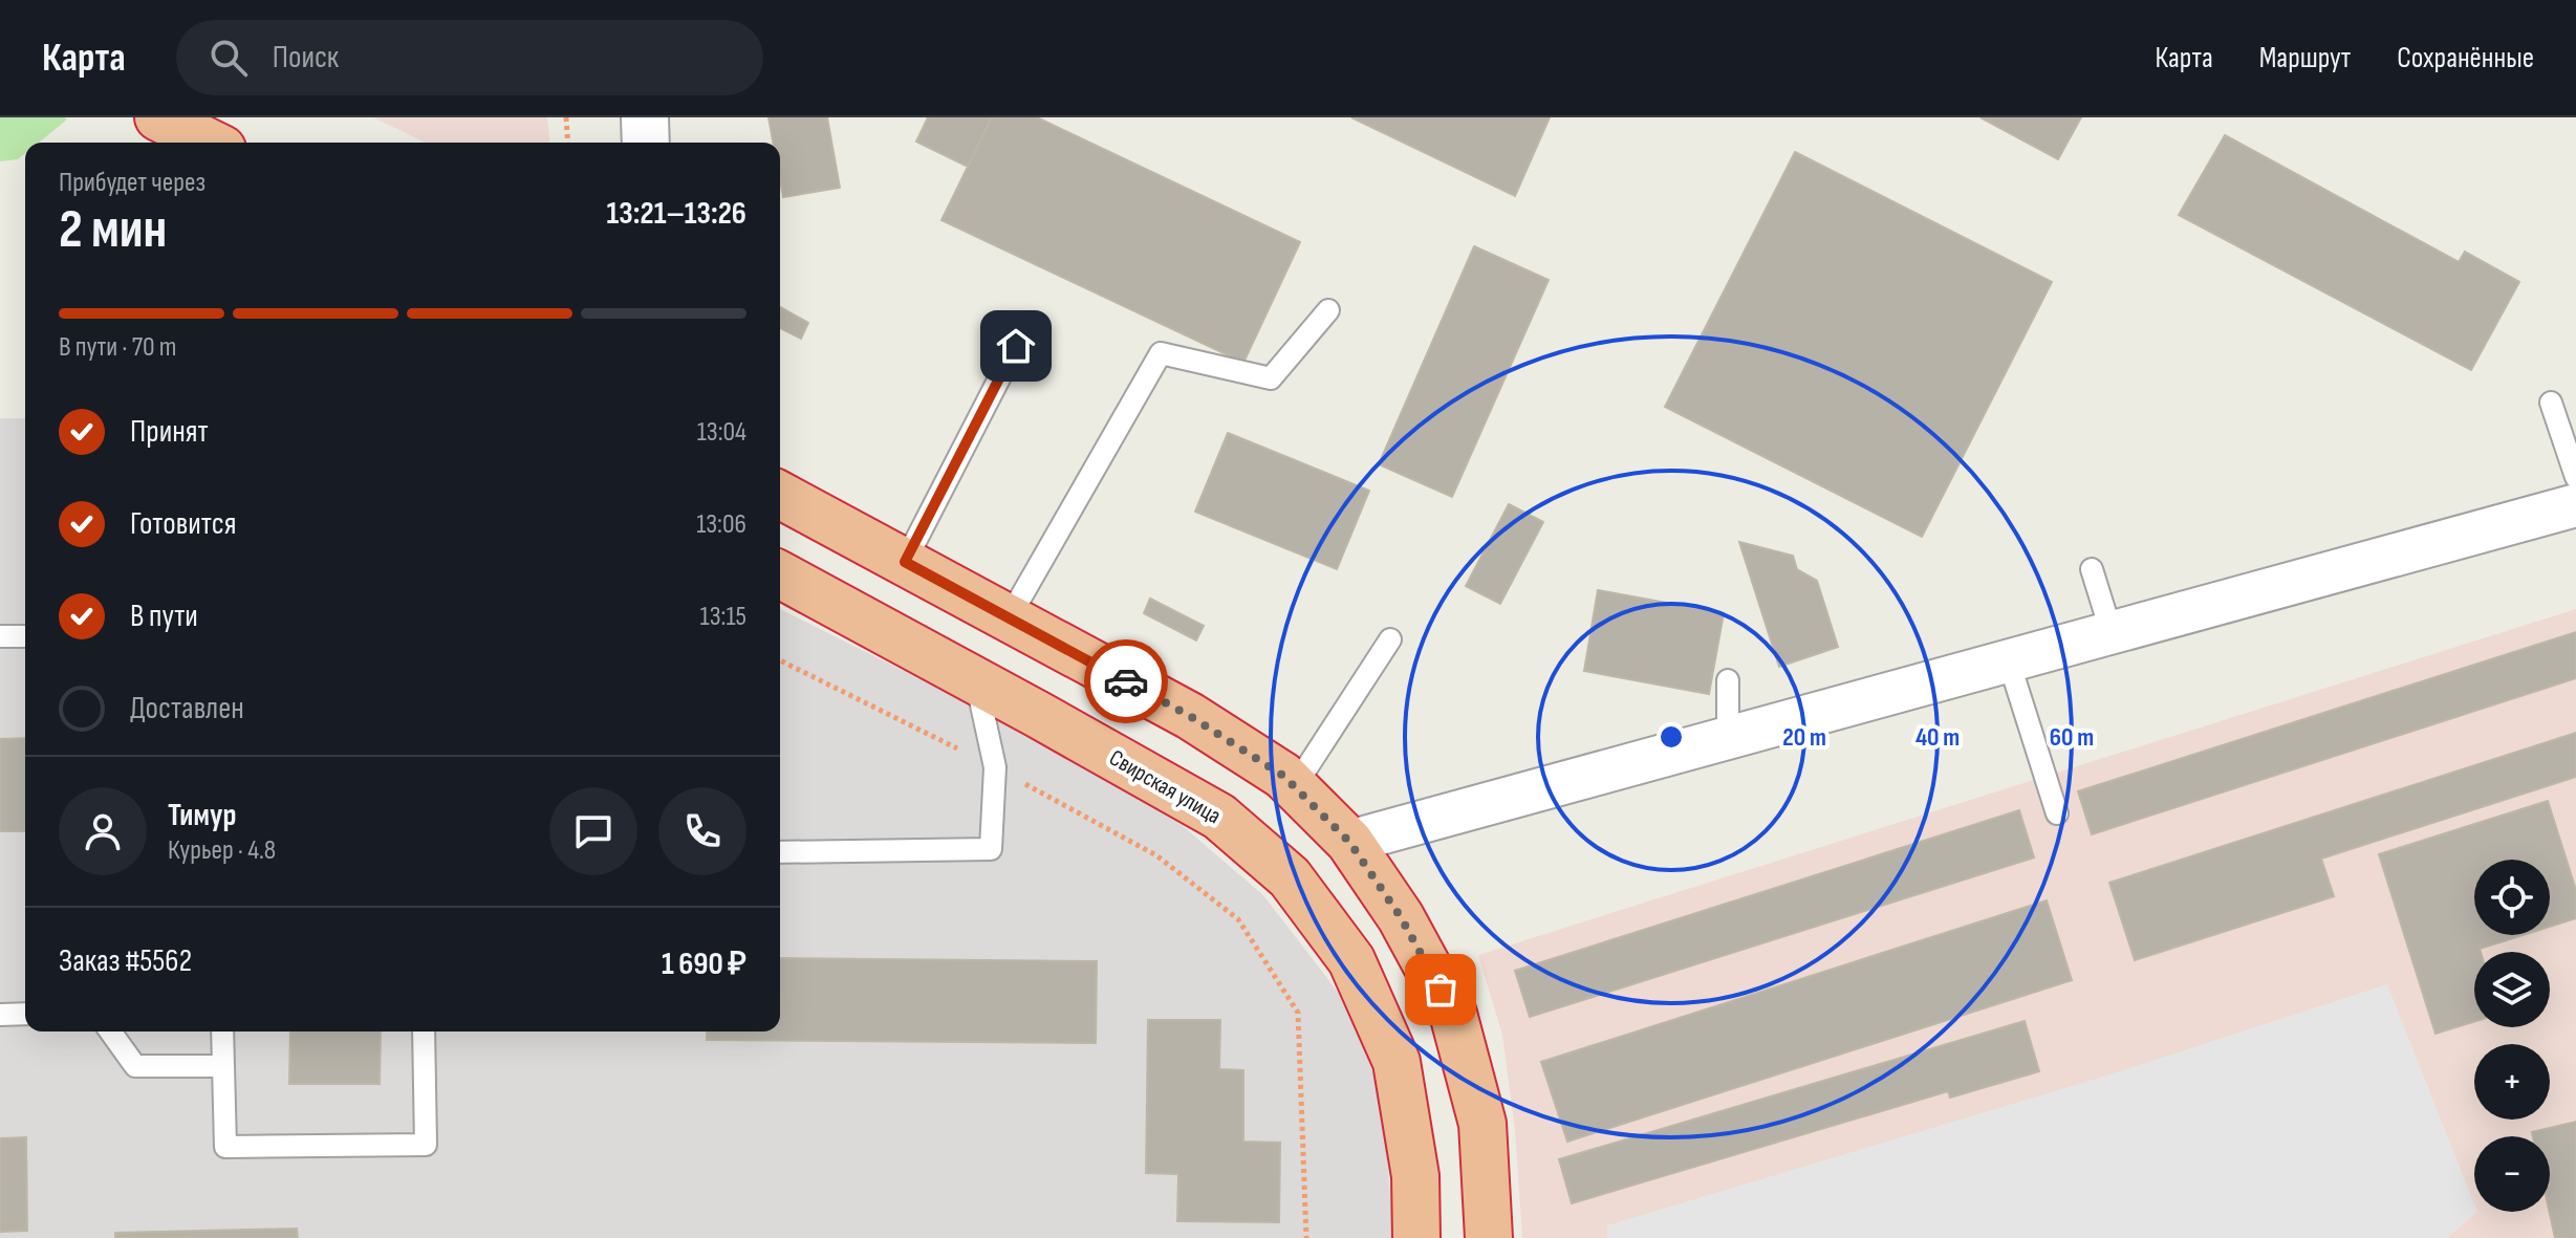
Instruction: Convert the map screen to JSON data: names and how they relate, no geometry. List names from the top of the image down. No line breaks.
{"streets":{"highway":["Свирская улица"]},"page":{"header":"Карта","search":"Поиск","nav":["Карта","Маршрут","Сохранённые"],"heading":["2 мин","Прибудет через","13:21–13:26"],"panel":["Тимур","Курьер · 4.8","Заказ #5562","1 690 ₽"],"bar":"В пути · 70 m","list":[["Принят","13:04"],["Готовится","13:06"],["В пути","13:15"],"Доставлен"],"map_buttons":["+","−"]},"rings":["20 m","40 m","60 m"]}
